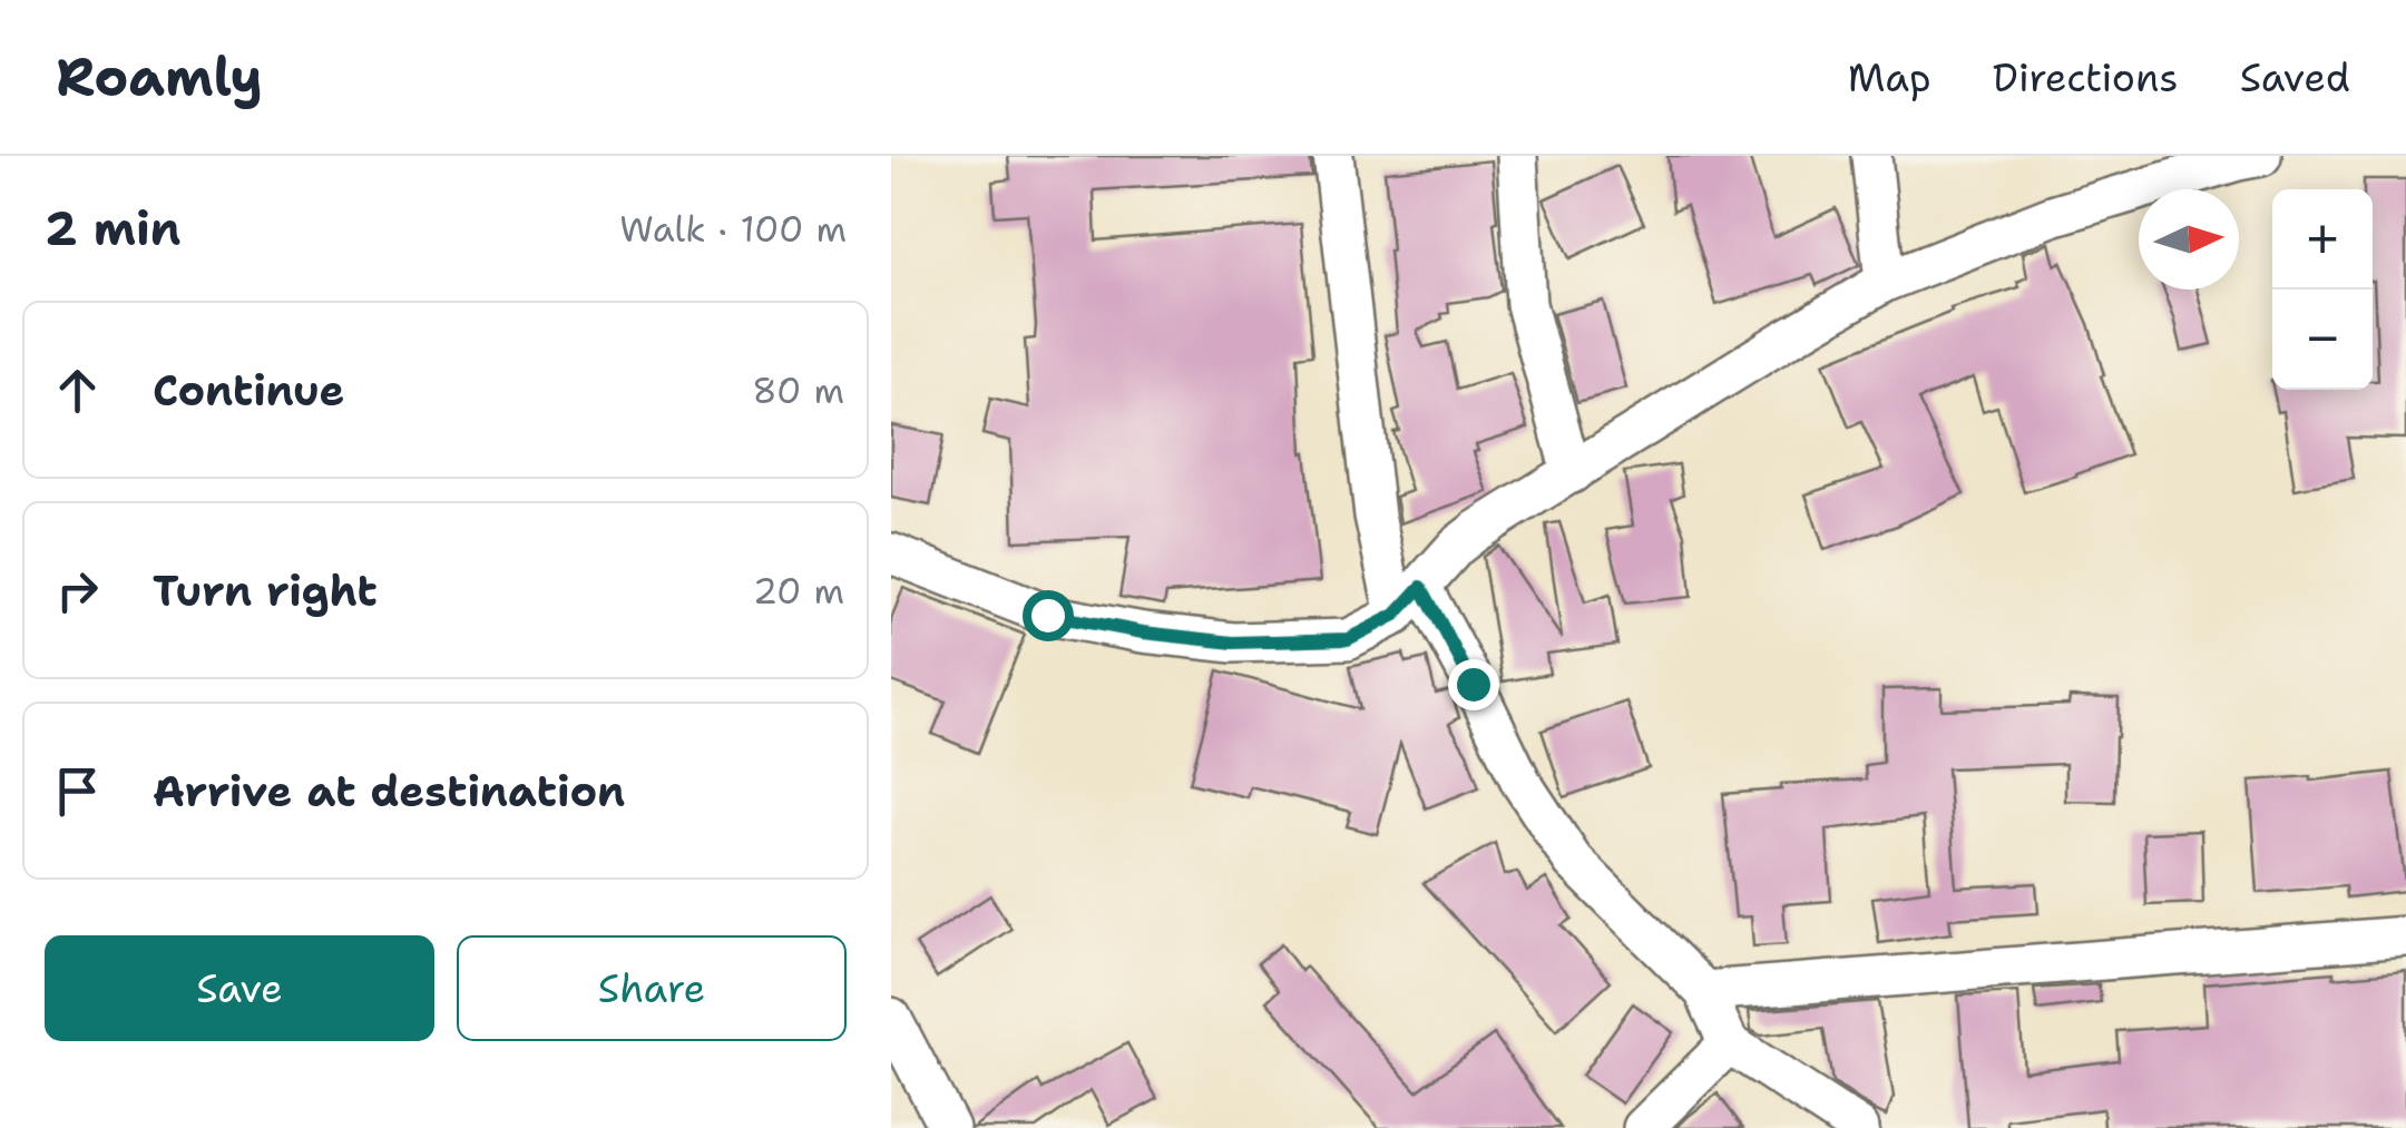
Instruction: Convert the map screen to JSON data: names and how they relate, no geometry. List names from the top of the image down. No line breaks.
{"north":"right","page":{"header":"Roamly","nav":["Map","Directions","Saved"],"heading":["2 min","Walk · 100 m"],"map_buttons":["+","−"],"list":[["Continue","80 m"],["Turn right","20 m"],"Arrive at destination"],"buttons":["Save","Share"]}}
